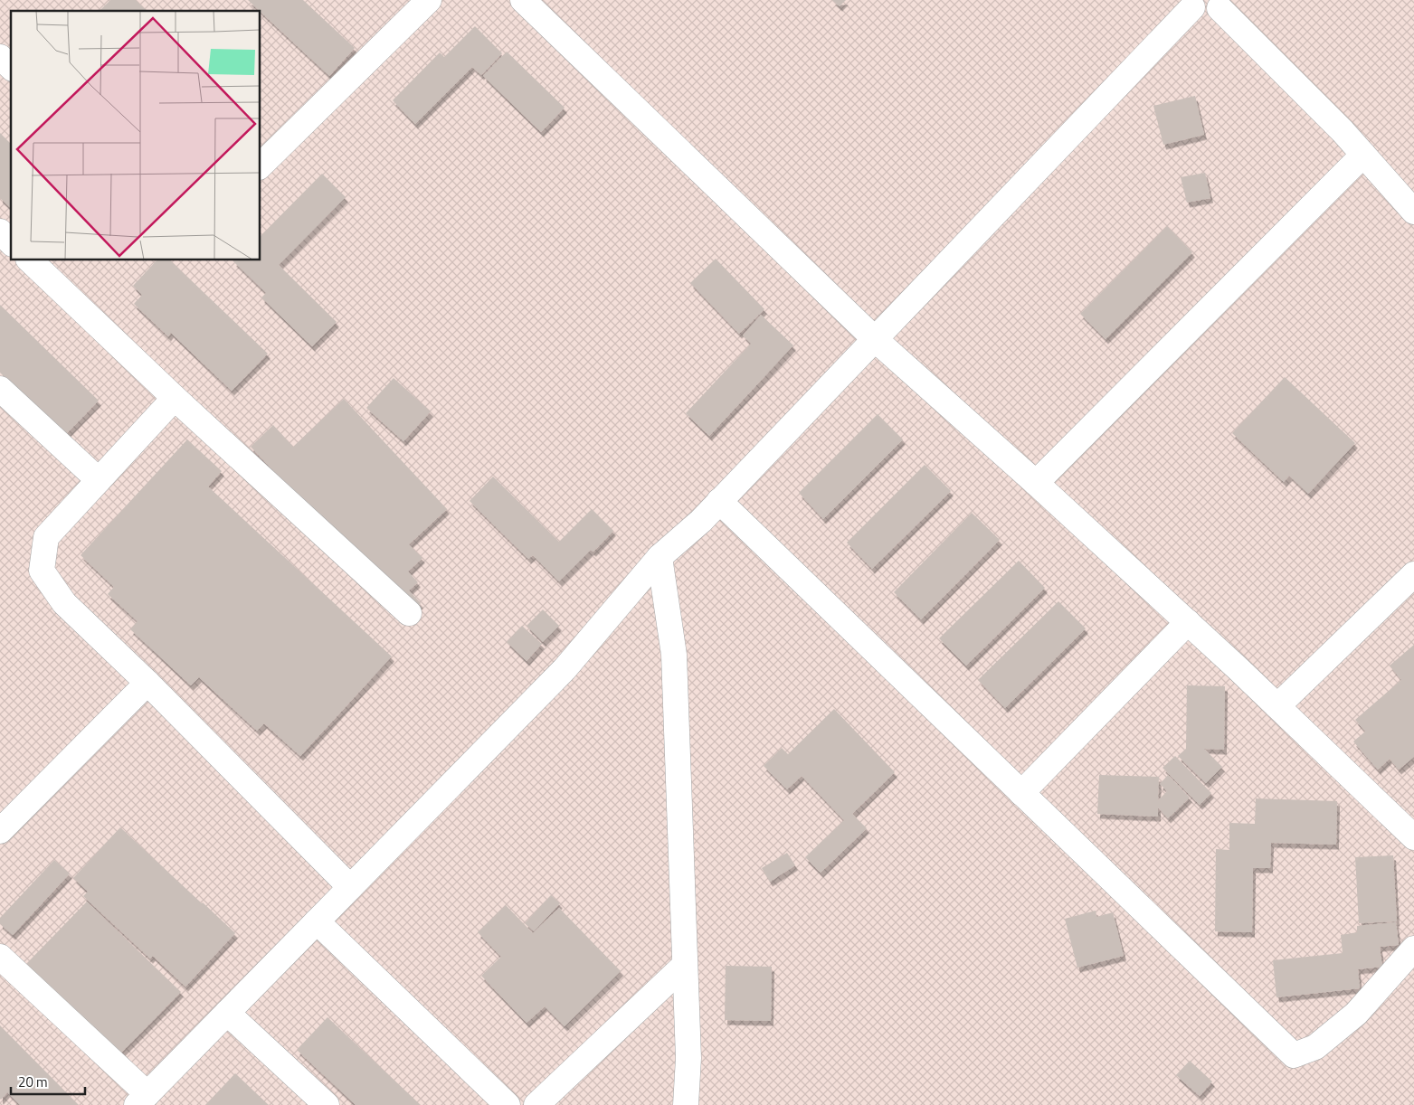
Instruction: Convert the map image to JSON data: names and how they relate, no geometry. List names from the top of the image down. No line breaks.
{"scale_bar":"20 m"}
